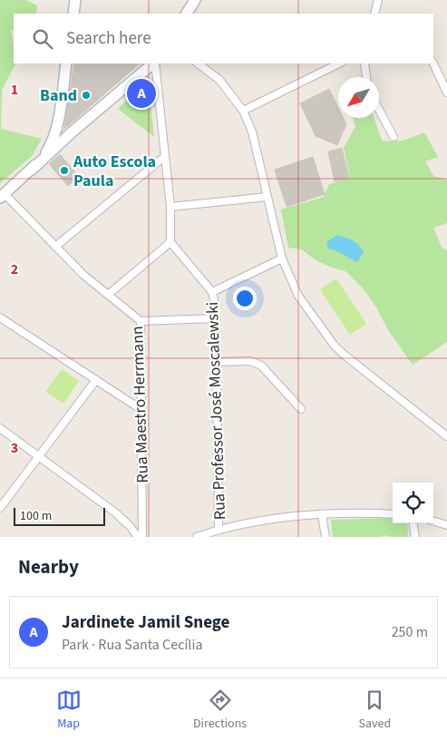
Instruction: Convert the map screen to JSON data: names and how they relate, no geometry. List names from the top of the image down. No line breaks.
{"streets":{"street":["Rua Maestro Herrmann","Rua Professor José Moscalewski"]},"places":["Band","Auto Escola Paula"],"scale_bar":"100 m","north":"bottom left","page":{"search":"Search here","pins":"A","scale":"100 m","heading":"Nearby","list":[{"mark":"A","name":"Jardinete Jamil Snege","note":"Park · Rua Santa Cecília","value":"250 m"}],"nav":["Map","Directions","Saved"]},"grid":{"rows":["1","2","3"]}}
